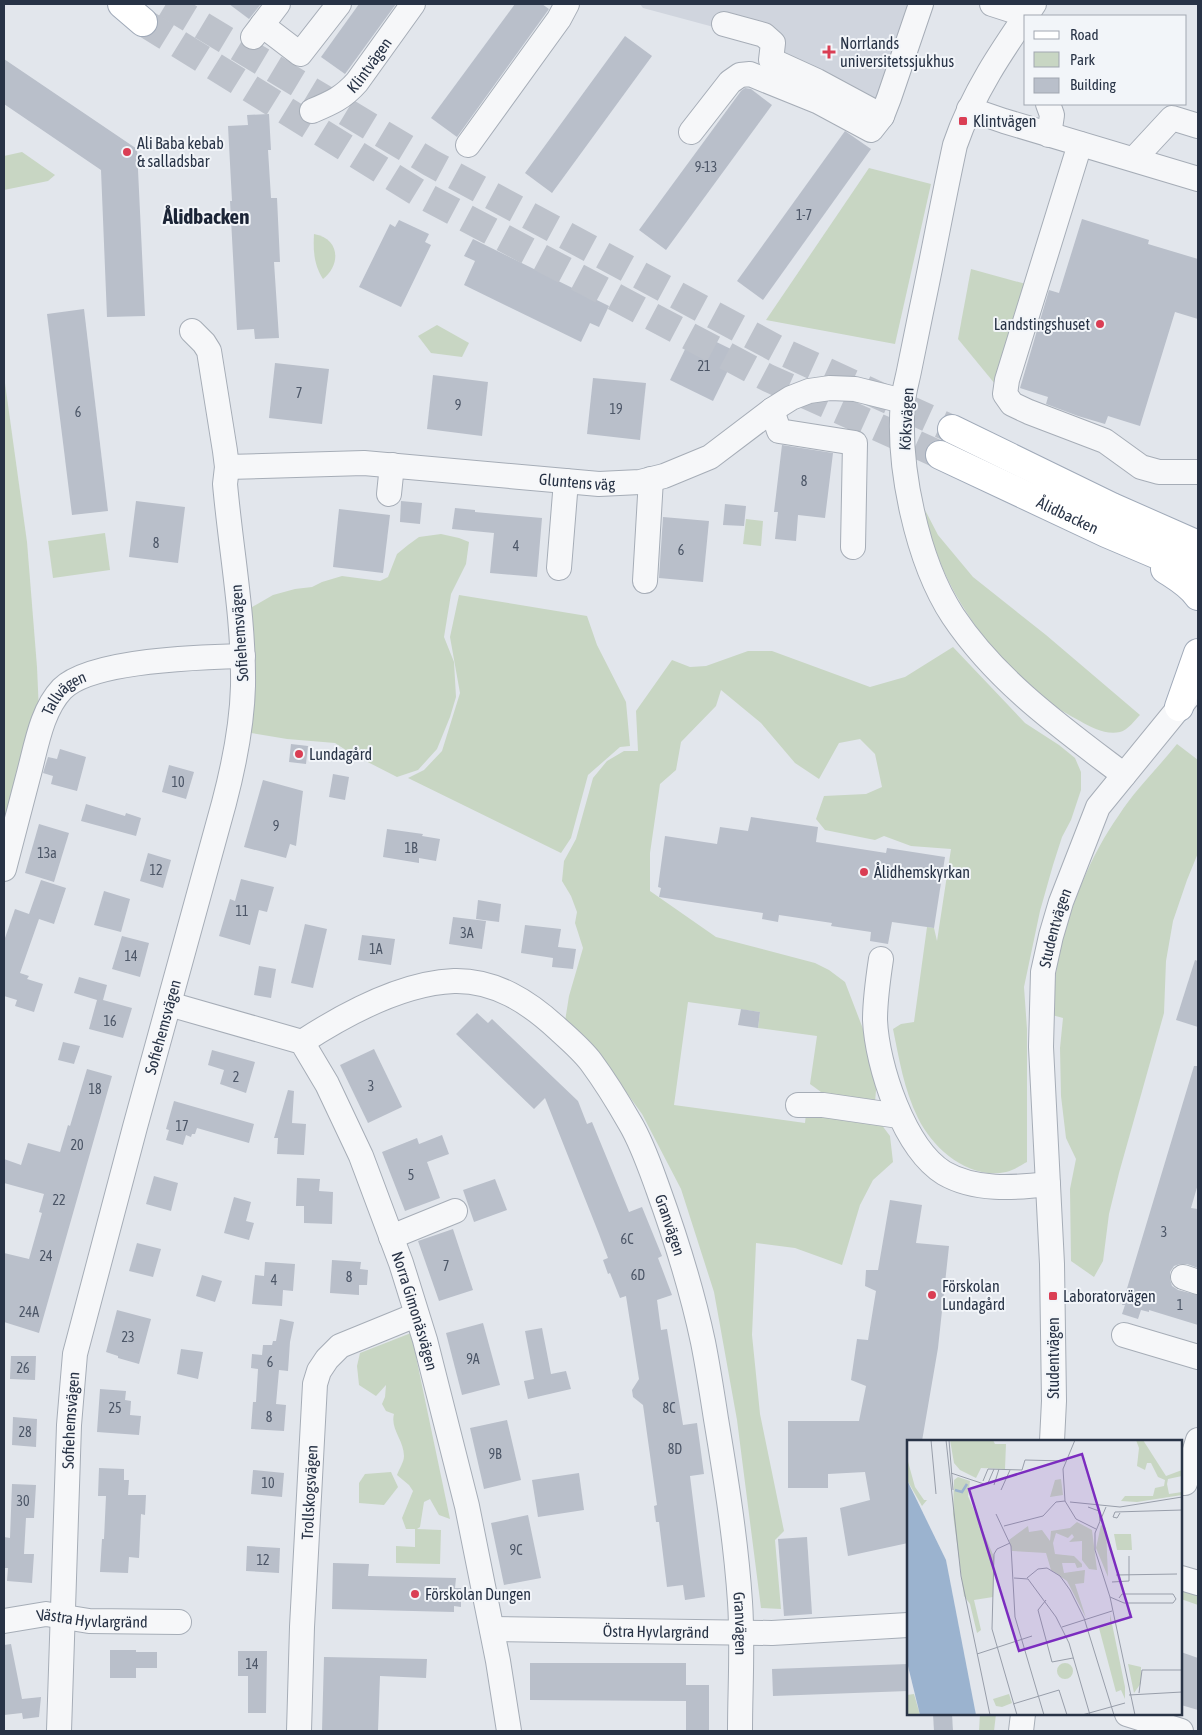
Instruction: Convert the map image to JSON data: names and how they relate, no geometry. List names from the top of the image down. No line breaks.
{"streets":{"main road":["Ålidbacken","Studentvägen"],"street":["Klintvägen","Köksvägen","Gluntens väg","Sofiehemsvägen","Tallvägen","Granvägen","Norra Gimonäsvägen","Trollskogsvägen","Västra Hyvlargränd","Östra Hyvlargränd"]},"crossings":[["Köksvägen","Gluntens väg"],["Köksvägen","Studentvägen"],["Gluntens väg","Sofiehemsvägen"],["Sofiehemsvägen","Tallvägen"],["Sofiehemsvägen","Västra Hyvlargränd"],["Granvägen","Norra Gimonäsvägen"],["Granvägen","Östra Hyvlargränd"],["Norra Gimonäsvägen","Trollskogsvägen"],["Norra Gimonäsvägen","Östra Hyvlargränd"]],"districts":["Ålidbacken"],"places":{"health":["Norrlands universitetssjukhus"],"transit":["Klintvägen","Laboratorvägen"],"other":["Ali Baba kebab & salladsbar","Landstingshuset","Lundagård","Ålidhemskyrkan","Förskolan Lundagård","Förskolan Dungen"]},"house_numbers":["9-13","1-7","21","7","9","19","6","8","8","4","6","10","9","1B","13a","12","11","3A","1A","14","16","2","3","18","17","20","5","22","3","6C","24","7","6D","8","4","1","24A","23","9A","6","26","25","8C","8","28","8D","9B","10","30","9C","12","14"],"legend":["Road","Park","Building"]}
